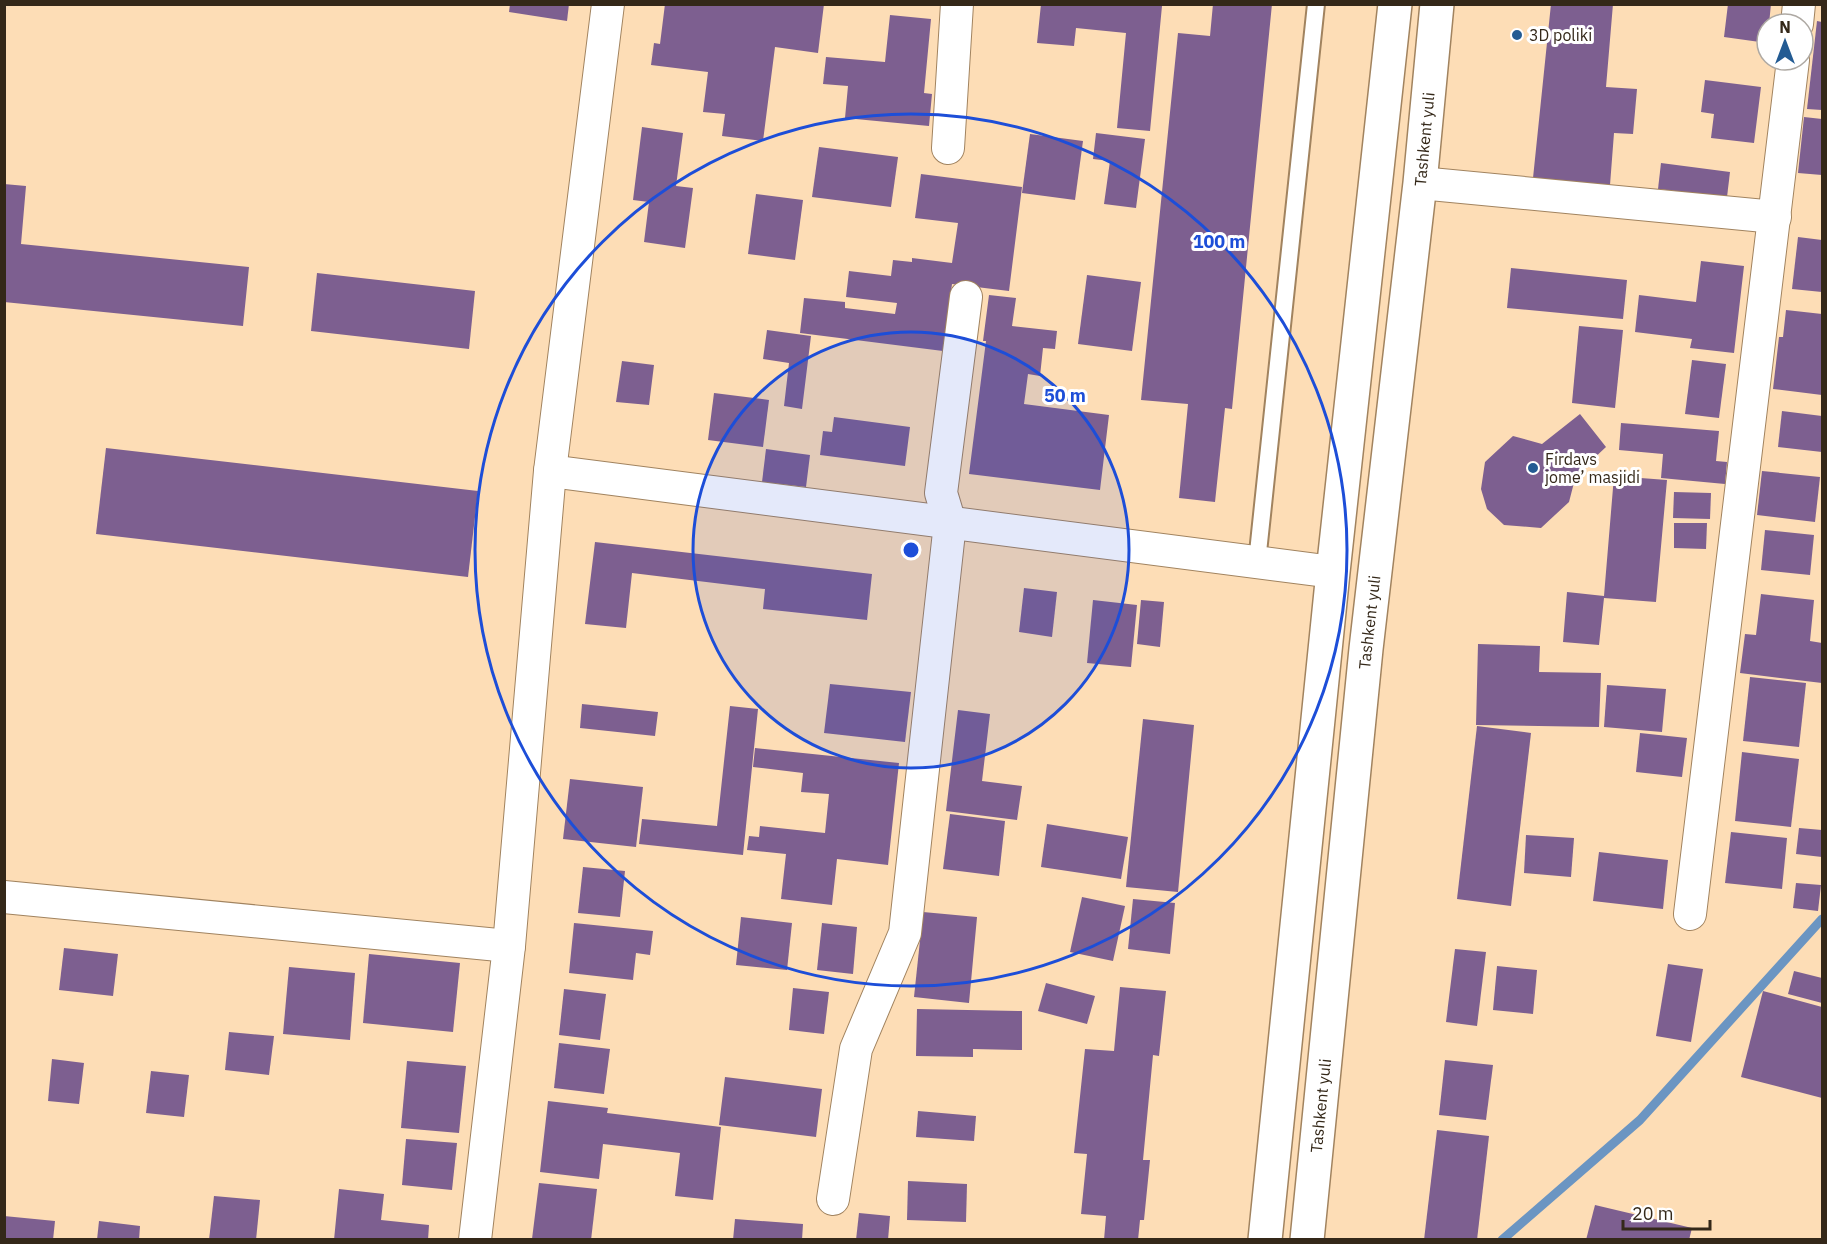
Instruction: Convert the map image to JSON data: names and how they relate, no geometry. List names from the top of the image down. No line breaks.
{"streets":{"highway":["Tashkent yuli"]},"places":["3D poliki","Firdavs jome’ masjidi"],"scale_bar":"20 m","north":"top","rings":["100 m","50 m"]}
